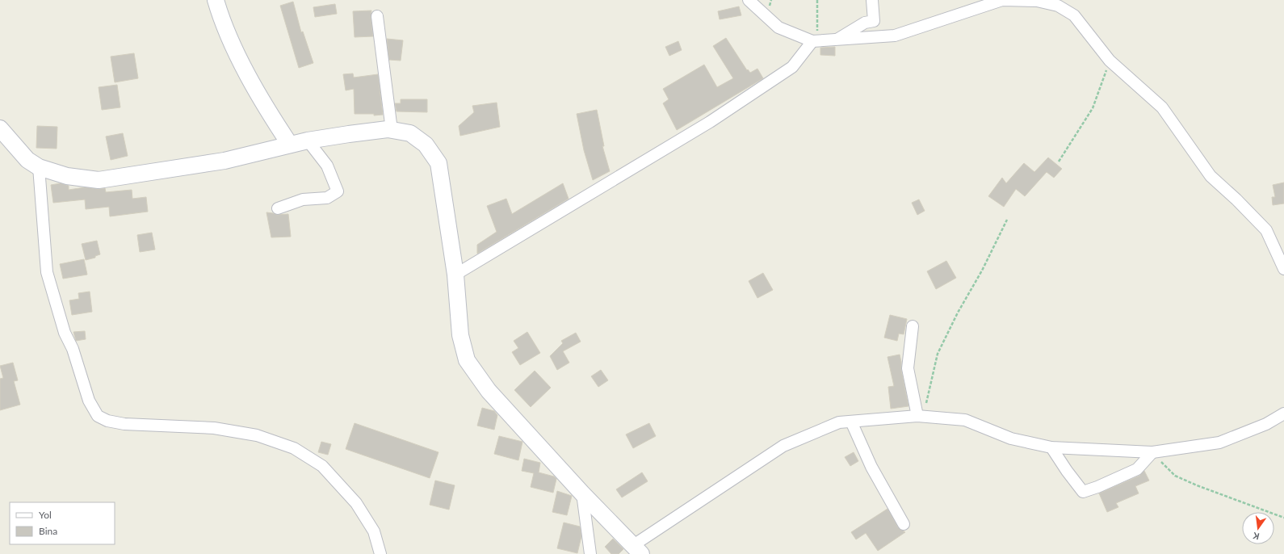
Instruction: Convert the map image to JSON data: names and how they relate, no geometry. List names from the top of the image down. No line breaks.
{"legend":["Yol","Bina"],"north":"bottom"}
